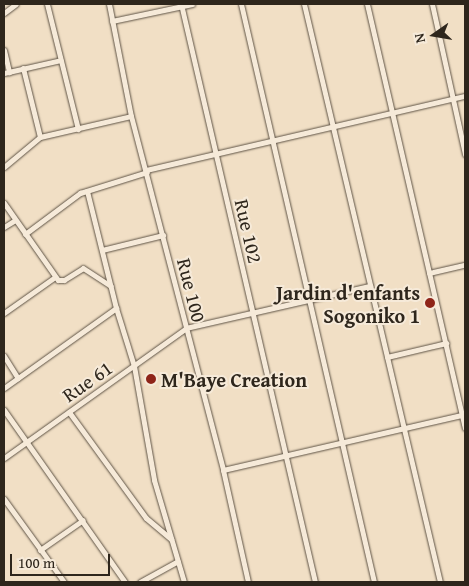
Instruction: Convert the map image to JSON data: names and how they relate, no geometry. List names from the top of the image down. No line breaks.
{"streets":{"street":["Rue 102","Rue 100","Rue 61"]},"crossings":[["Rue 100","Rue 61"]],"places":["Jardin d'enfants Sogoniko 1","M'Baye Creation"],"scale_bar":"100 m","north":"left"}
